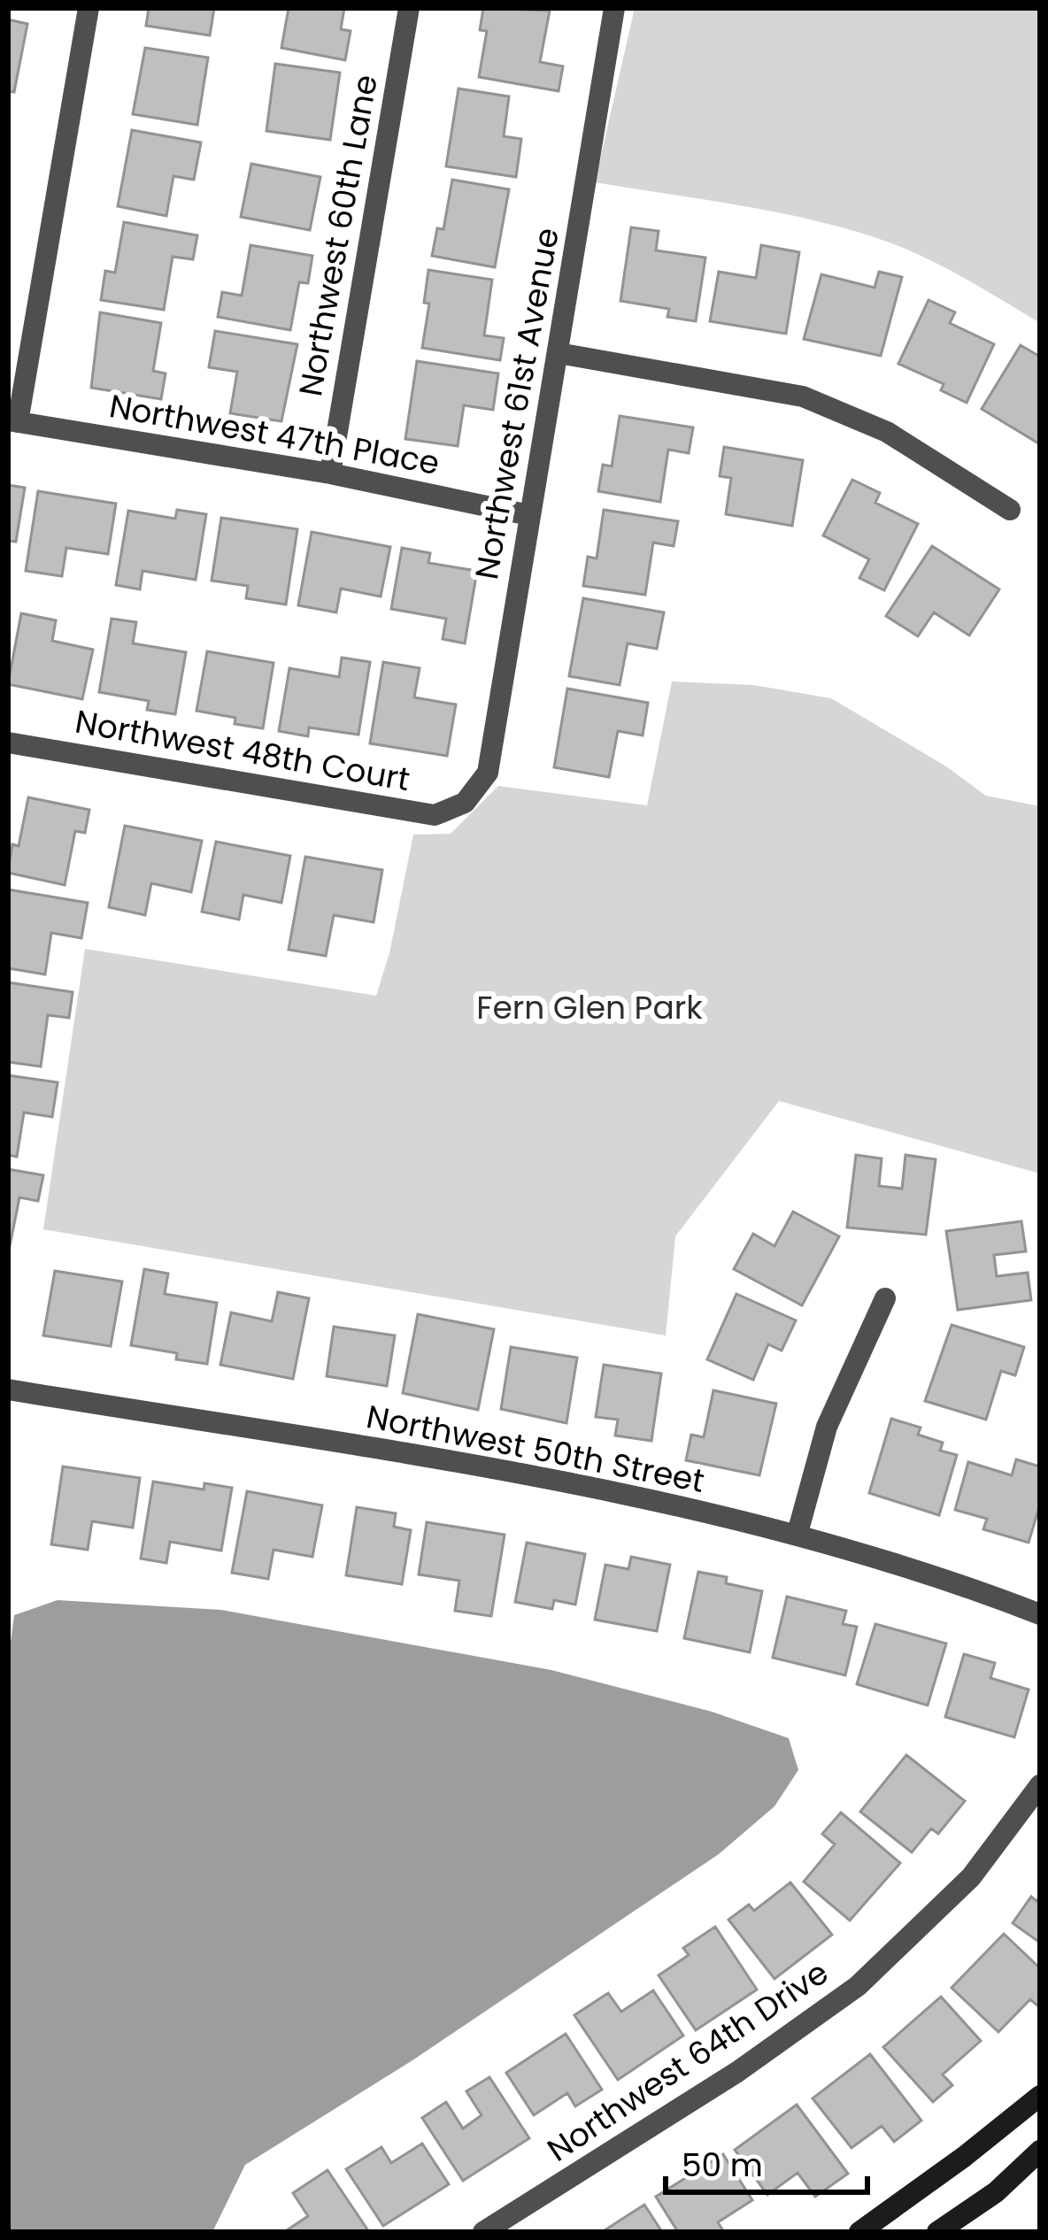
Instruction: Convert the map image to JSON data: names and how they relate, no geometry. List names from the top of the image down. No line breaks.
{"streets":{"street":["Northwest 60th Lane","Northwest 61st Avenue","Northwest 47th Place","Northwest 48th Court","Northwest 50th Street","Northwest 64th Drive"]},"crossings":[["Northwest 60th Lane","Northwest 47th Place"],["Northwest 61st Avenue","Northwest 47th Place"],["Northwest 61st Avenue","Northwest 48th Court"]],"parks":["Fern Glen Park"],"scale_bar":"50 m"}
